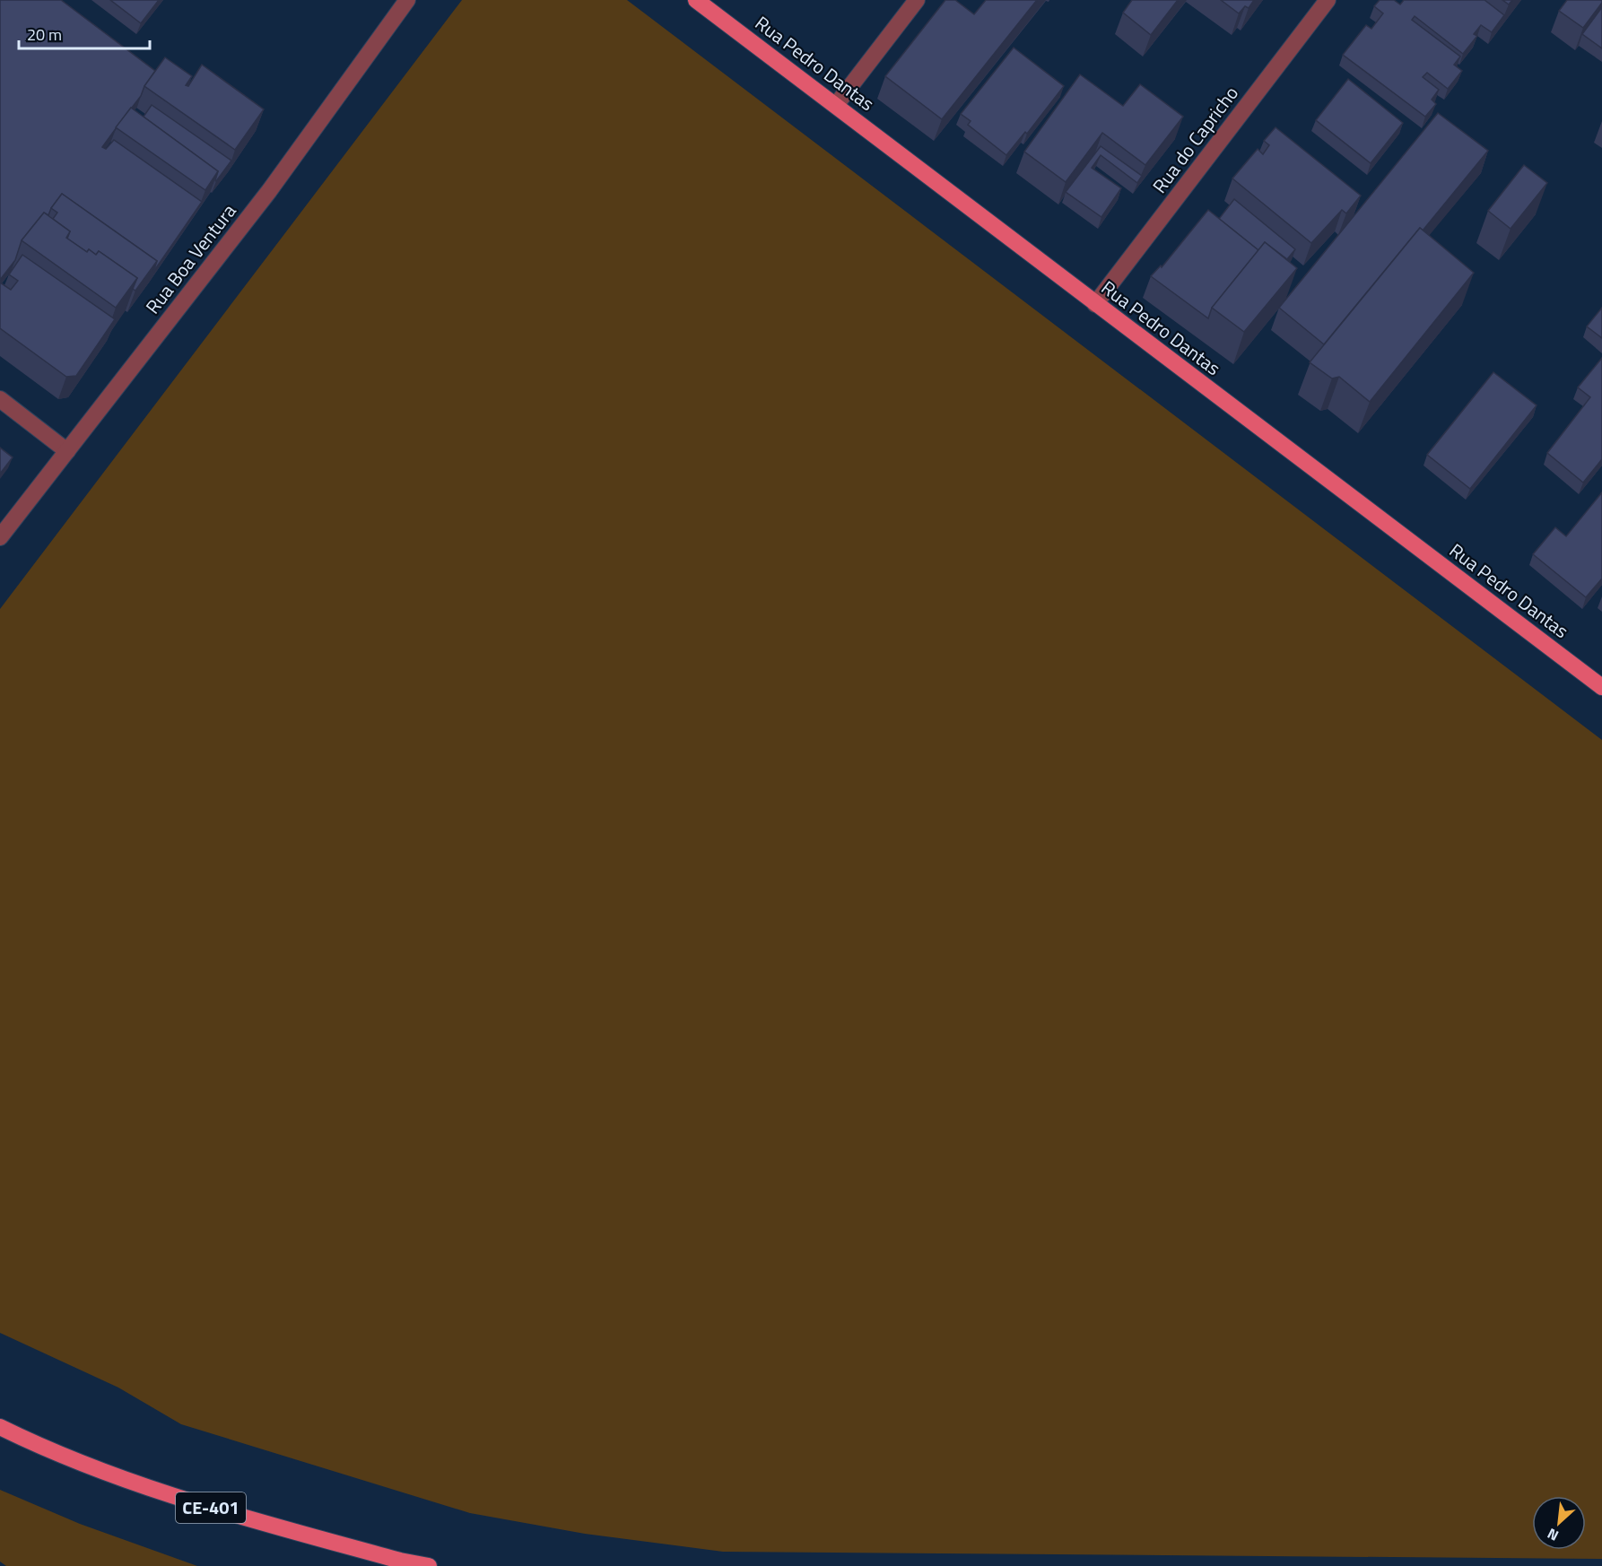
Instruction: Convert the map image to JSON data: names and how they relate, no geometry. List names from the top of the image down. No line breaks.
{"streets":{"main road":["Rua Pedro Dantas","CE-401"],"street":["Rua do Capricho","Rua Boa Ventura"]},"crossings":[["Rua Pedro Dantas","Rua do Capricho"]],"scale_bar":"20 m","north":"bottom left"}
